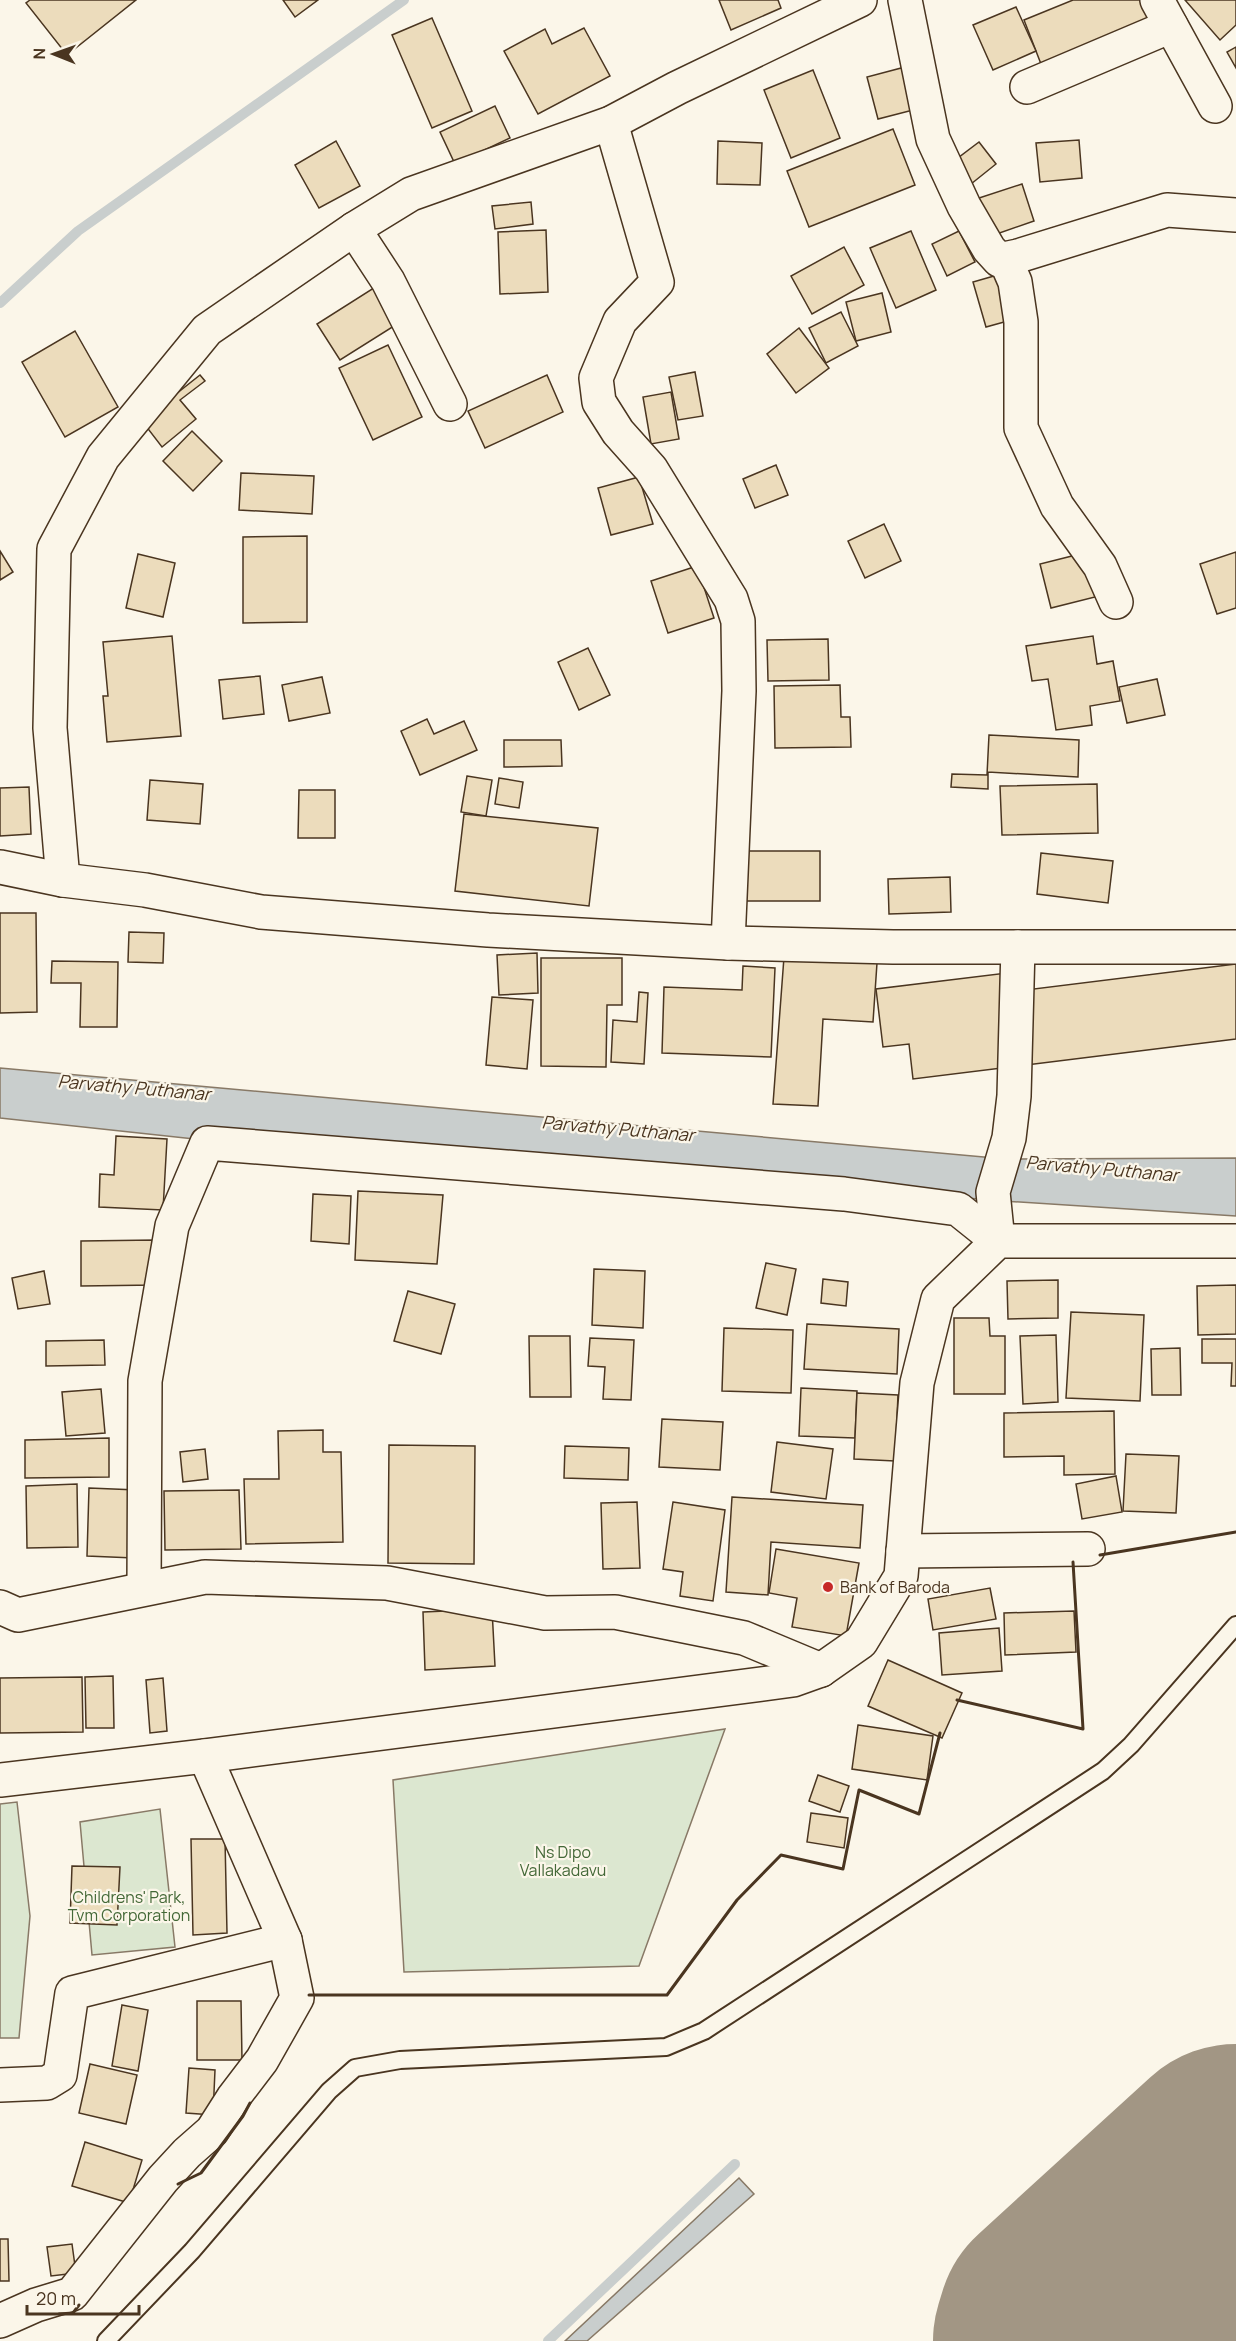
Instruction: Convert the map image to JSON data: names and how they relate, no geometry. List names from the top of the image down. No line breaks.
{"water":["Parvathy Puthanar"],"parks":["Ns Dipo Vallakadavu","Childrens' Park, Tvm Corporation"],"places":["Bank of Baroda"],"scale_bar":"20 m","north":"left"}
